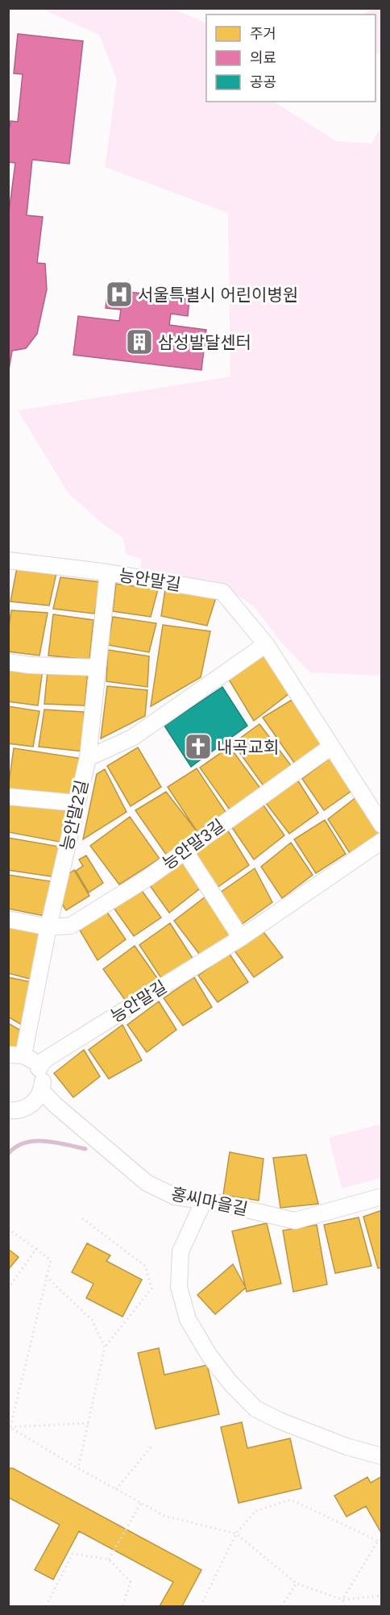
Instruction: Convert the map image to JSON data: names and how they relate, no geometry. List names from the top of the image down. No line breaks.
{"streets":{"street":["능안말길","능안말2길","능안말3길","홍씨마을길"]},"crossings":[["능안말길","능안말2길"],["능안말길","능안말3길"],["능안말2길","능안말3길"]],"places":{"hospital":["서울특별시 어린이병원"],"building":["삼성발달센터"],"church":["내곡교회"]},"legend":["주거","의료","공공"]}
